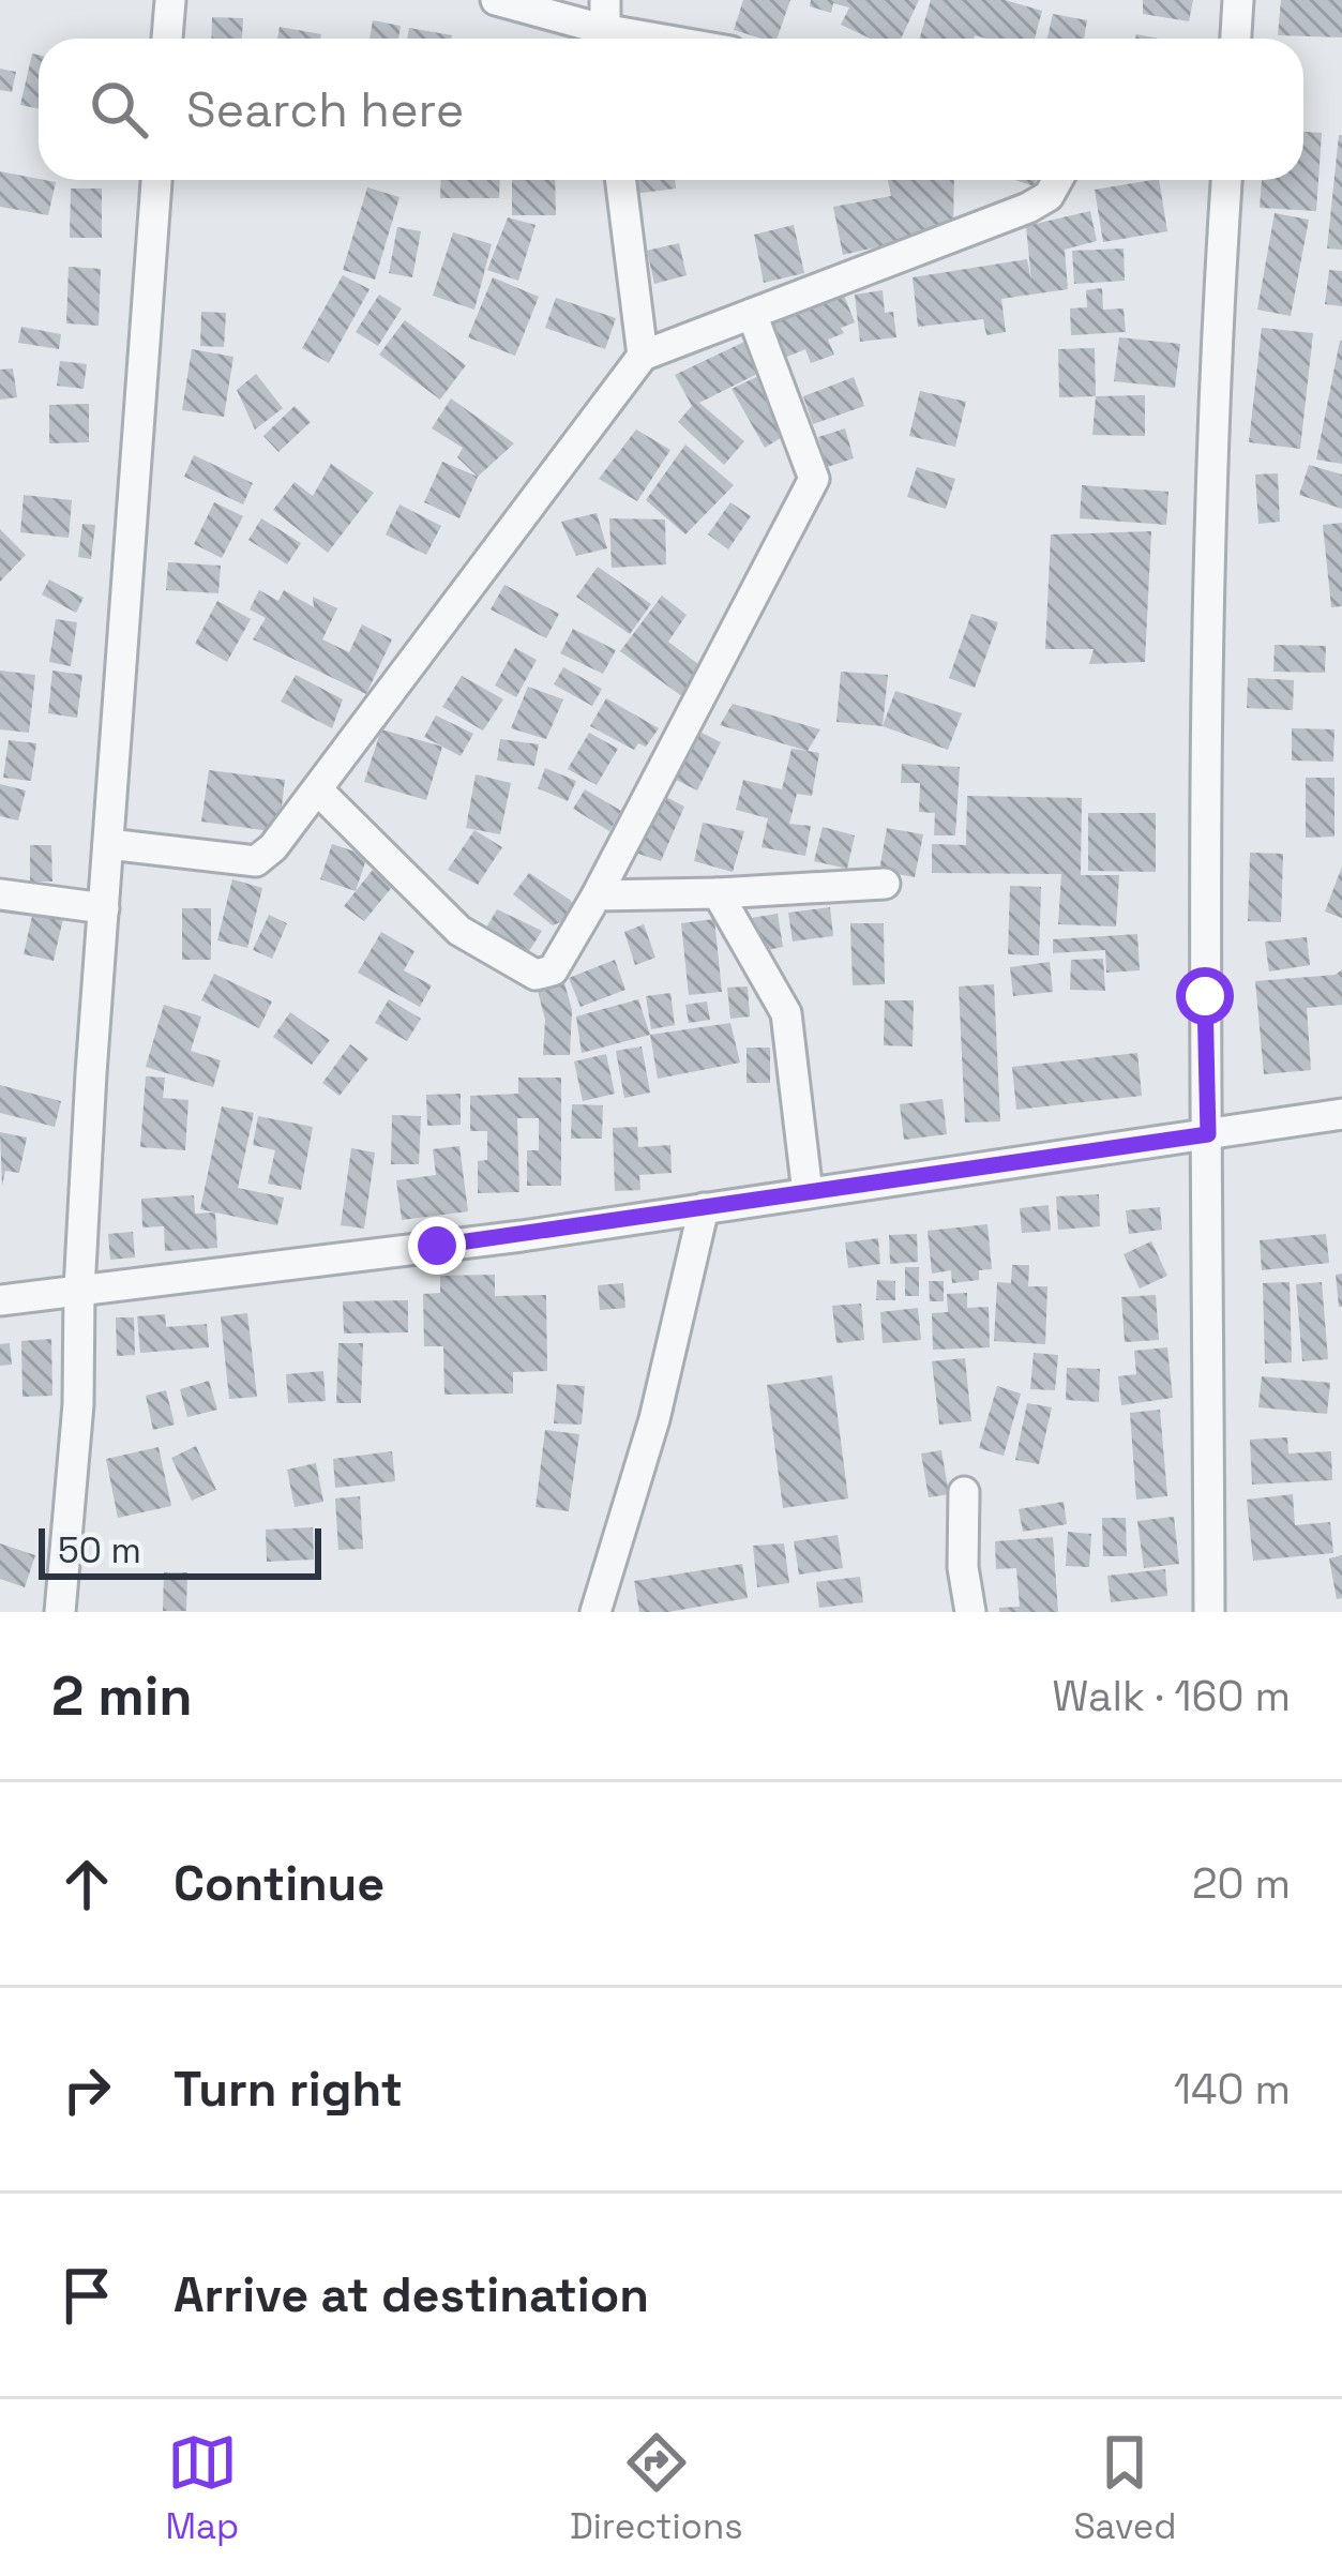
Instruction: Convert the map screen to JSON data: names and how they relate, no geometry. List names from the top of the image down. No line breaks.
{"scale_bar":"50 m","page":{"search":"Search here","scale":"50 m","heading":["2 min","Walk · 160 m"],"list":[["Continue","20 m"],["Turn right","140 m"],"Arrive at destination"],"nav":["Map","Directions","Saved"]}}
